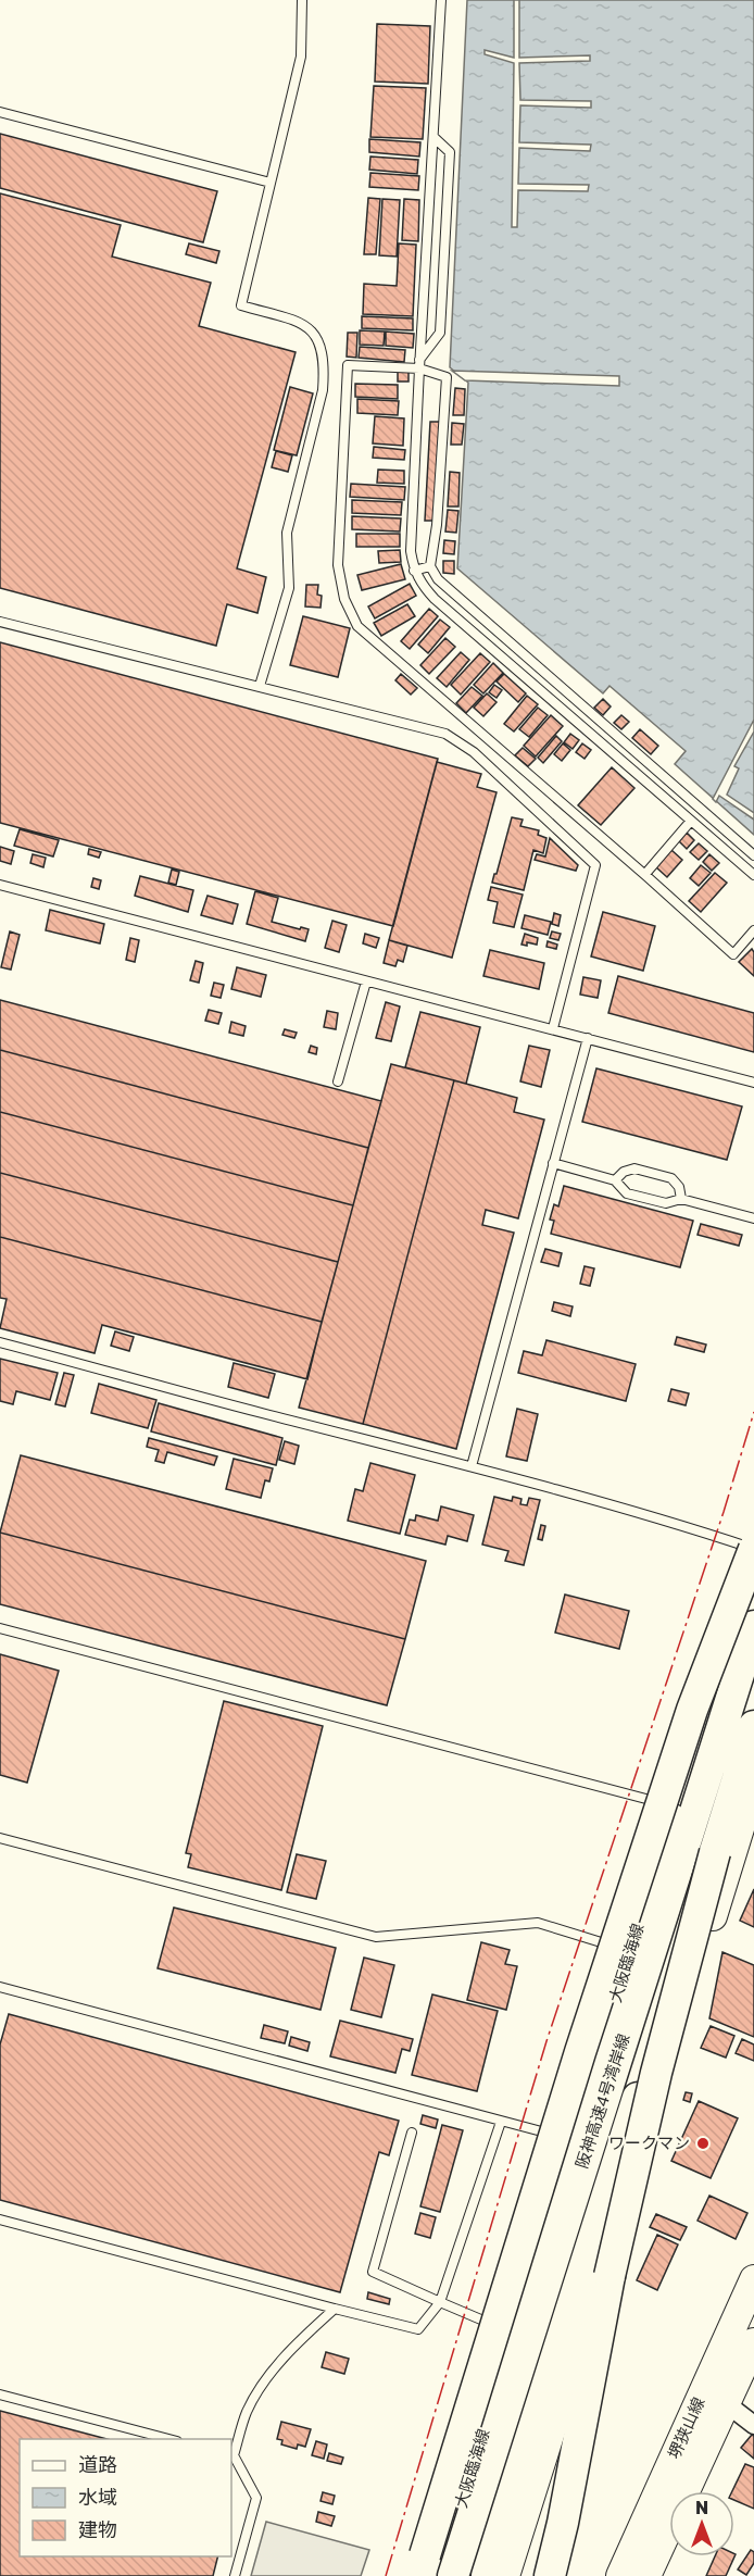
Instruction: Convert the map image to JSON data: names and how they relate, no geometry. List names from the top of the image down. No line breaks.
{"streets":{"highway":["阪神高速4号湾岸線"],"main road":["大阪臨海線","堺狭山線"]},"places":["ワークマン"],"legend":["道路","水域","建物"],"north":"top"}
